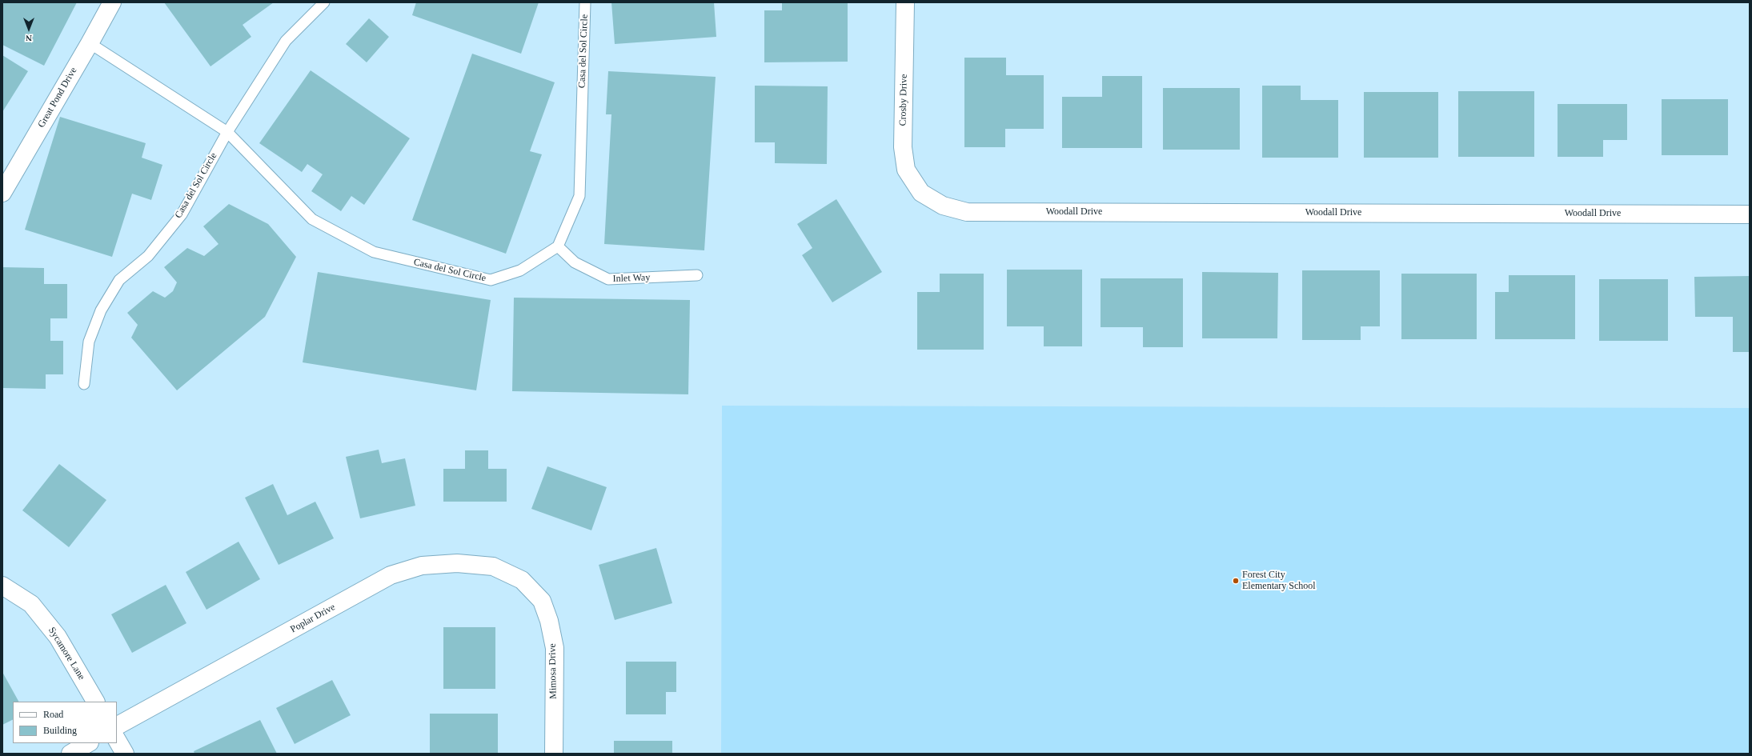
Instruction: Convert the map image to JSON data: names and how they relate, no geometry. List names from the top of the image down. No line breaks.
{"streets":{"street":["Great Pond Drive","Crosby Drive","Woodall Drive","Poplar Drive","Sycamore Lane","Mimosa Drive"],"lane":["Casa del Sol Circle","Inlet Way"]},"crossings":[["Casa del Sol Circle","Great Pond Drive"],["Casa del Sol Circle","Inlet Way"],["Crosby Drive","Woodall Drive"],["Poplar Drive","Mimosa Drive"]],"places":["Forest City Elementary School"],"legend":["Road","Building"],"north":"bottom"}
